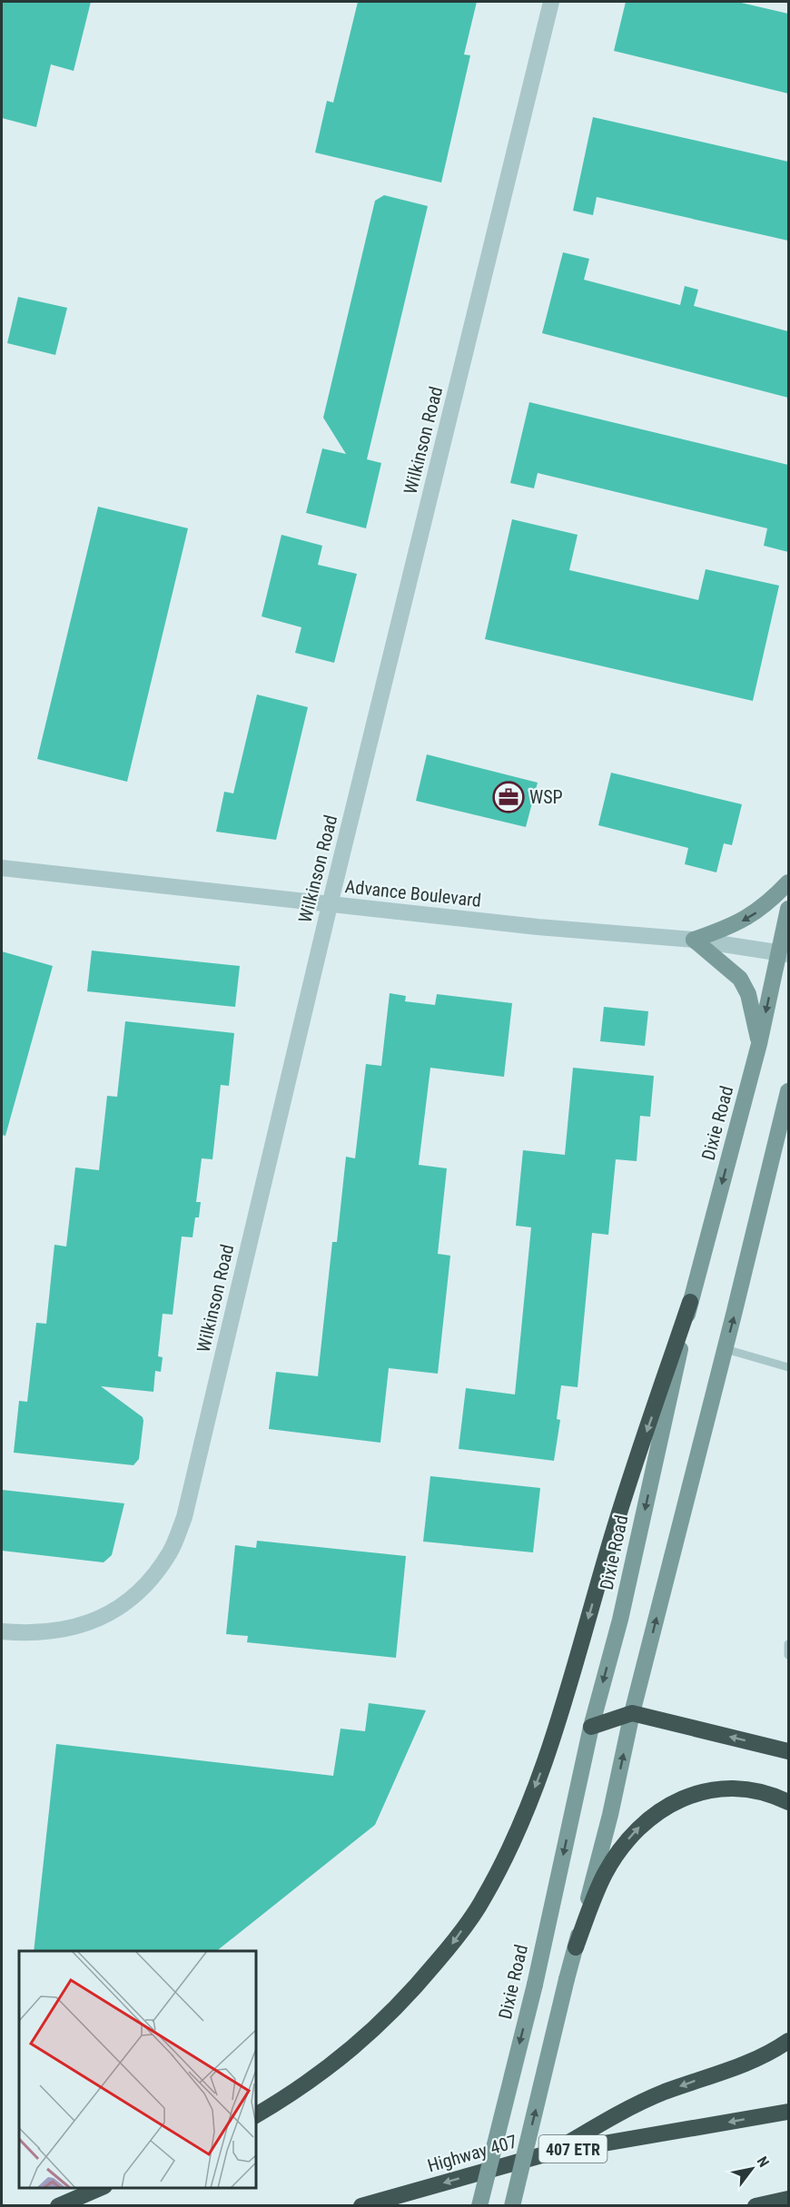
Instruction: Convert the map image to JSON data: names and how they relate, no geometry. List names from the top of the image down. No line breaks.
{"streets":{"highway":["407 ETR","Highway 407"],"main road":["Dixie Road"],"street":["Wilkinson Road","Advance Boulevard"]},"crossings":[["Wilkinson Road","Advance Boulevard"],["Advance Boulevard","Dixie Road"]],"places":{"office":["WSP"]},"north":"top right"}
